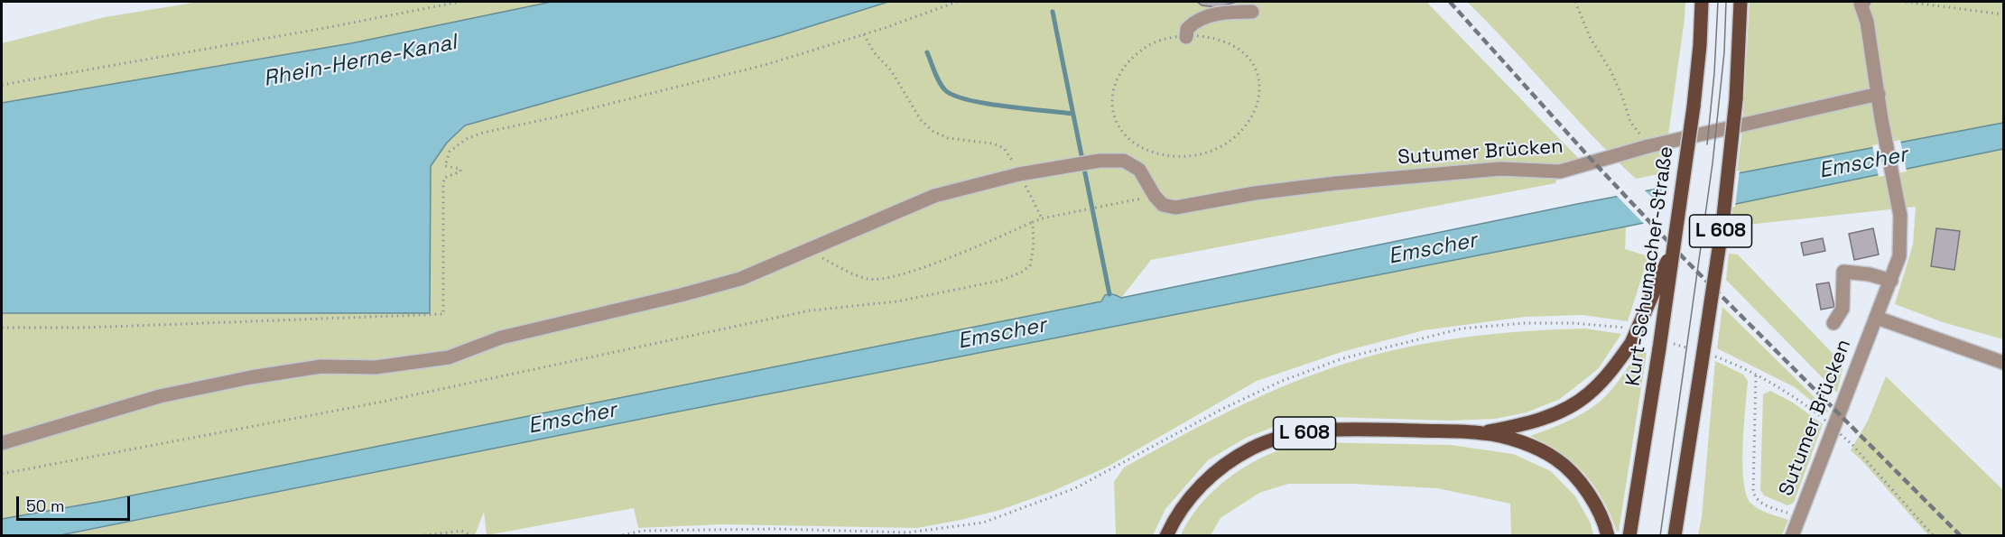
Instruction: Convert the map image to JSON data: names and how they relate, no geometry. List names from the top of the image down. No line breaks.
{"streets":{"main road":["L 608","Kurt-Schumacher-Straße"],"street":["Sutumer Brücken"]},"crossings":[["L 608","Kurt-Schumacher-Straße"]],"water":["Rhein-Herne-Kanal","Emscher"],"scale_bar":"50 m"}
